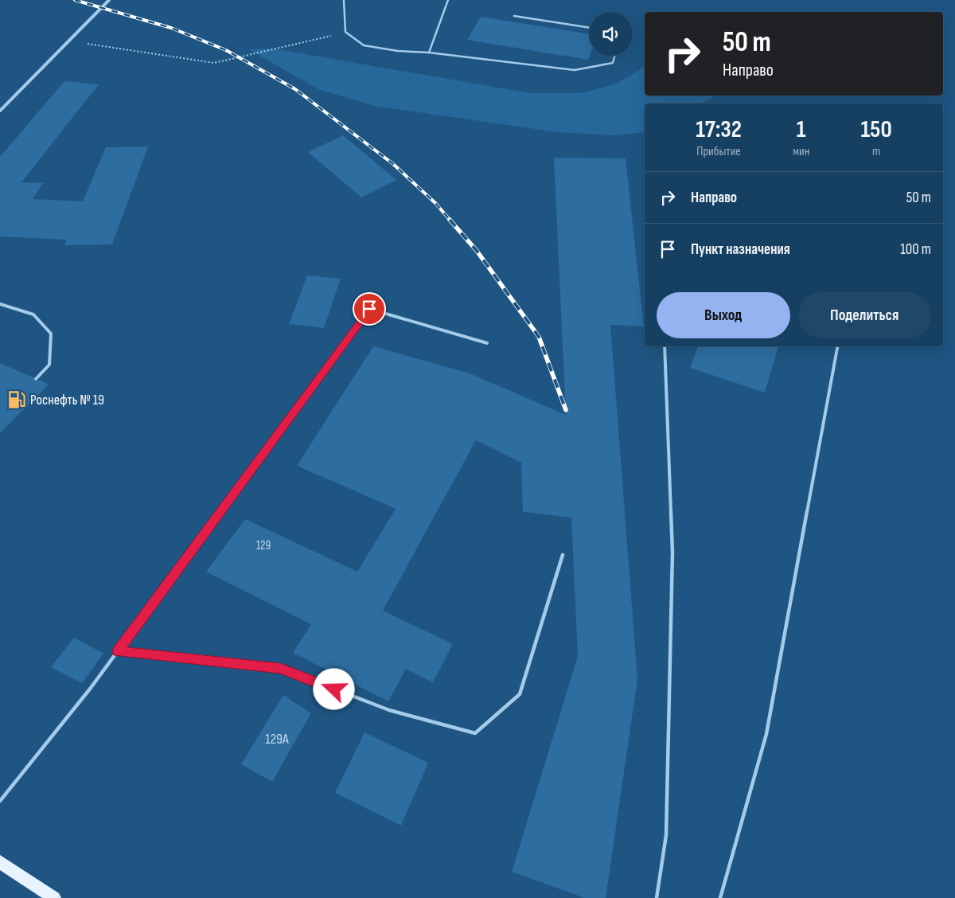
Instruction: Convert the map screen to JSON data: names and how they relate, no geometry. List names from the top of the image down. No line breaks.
{"places":{"fuel station":["Роснефть № 19"]},"house_numbers":["129","129А"],"page":{"turn":["50 m","Направо"],"eta":["17:32","Прибытие","1","мин","150","m"],"list":[{"name":"Направо","value":"50 m"},{"name":"Пункт назначения","value":"100 m"}],"buttons":["Выход","Поделиться"]}}
